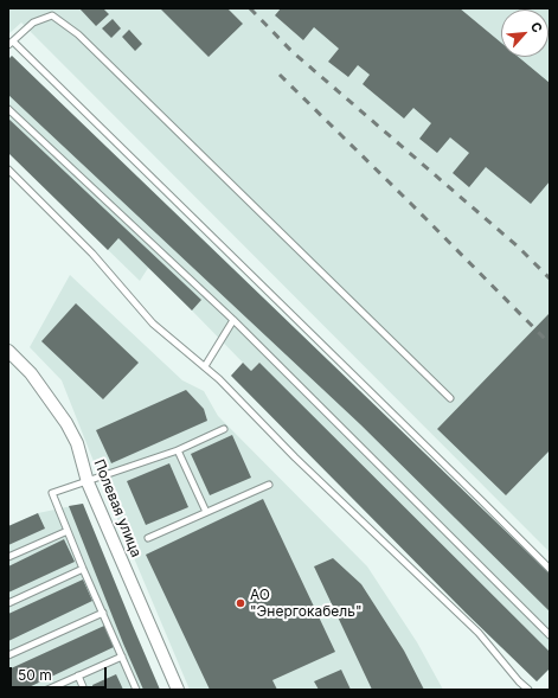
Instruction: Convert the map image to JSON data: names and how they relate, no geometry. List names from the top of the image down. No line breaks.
{"streets":{"street":["Полевая улица"]},"places":["АО \"Энергокабель\""],"scale_bar":"50 m","north":"top right"}
